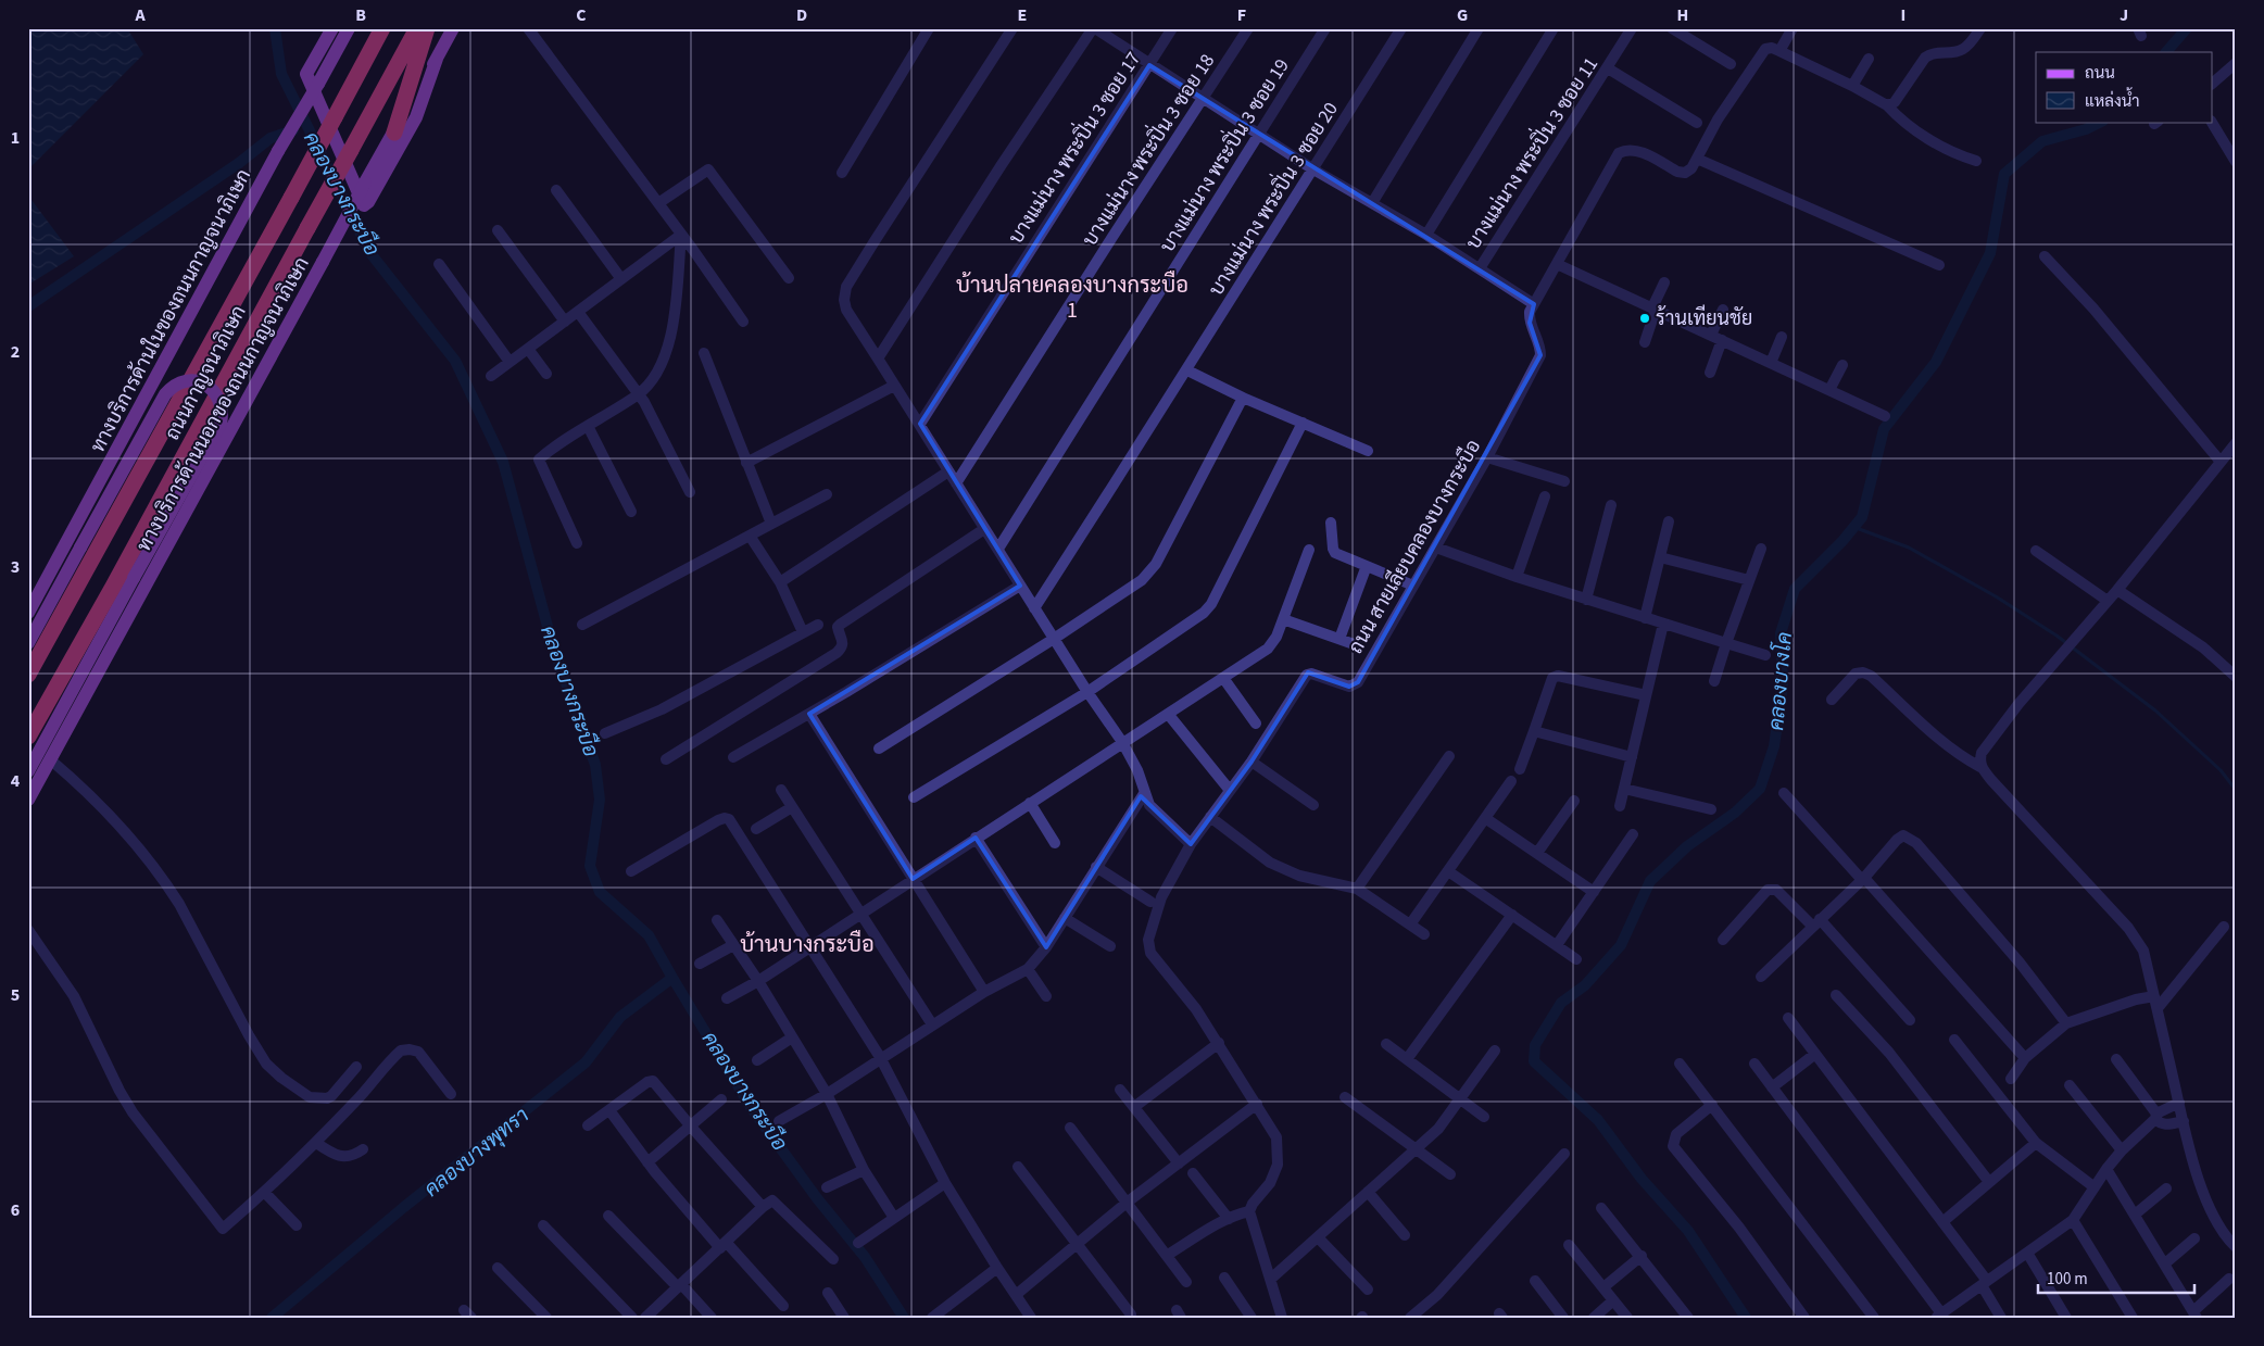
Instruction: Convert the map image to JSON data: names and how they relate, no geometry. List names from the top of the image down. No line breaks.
{"streets":{"highway":["ถนนกาญจนาภิเษก"],"main road":["ทางบริการด้านในของถนนกาญจนาภิเษก","ทางบริการด้านนอกของถนนกาญจนาภิเษก"],"street":["บางแม่นาง พระปิ่น 3 ซอย 17","บางแม่นาง พระปิ่น 3 ซอย 18","บางแม่นาง พระปิ่น 3 ซอย 11","บางแม่นาง พระปิ่น 3 ซอย 19","บางแม่นาง พระปิ่น 3 ซอย 20","ถนน สายเลียบคลองบางกระบือ"]},"districts":["บ้านปลายคลองบางกระบือ 1","บ้านบางกระบือ"],"water":["คลองบางกระบือ","คลองบางโค","คลองบางพุทรา"],"places":["ร้านเทียนชัย"],"legend":["ถนน","แหล่งน้ำ"],"scale_bar":"100 m","grid":{"columns":["A","B","C","D","E","F","G","H","I","J"],"rows":["1","2","3","4","5","6"]}}
